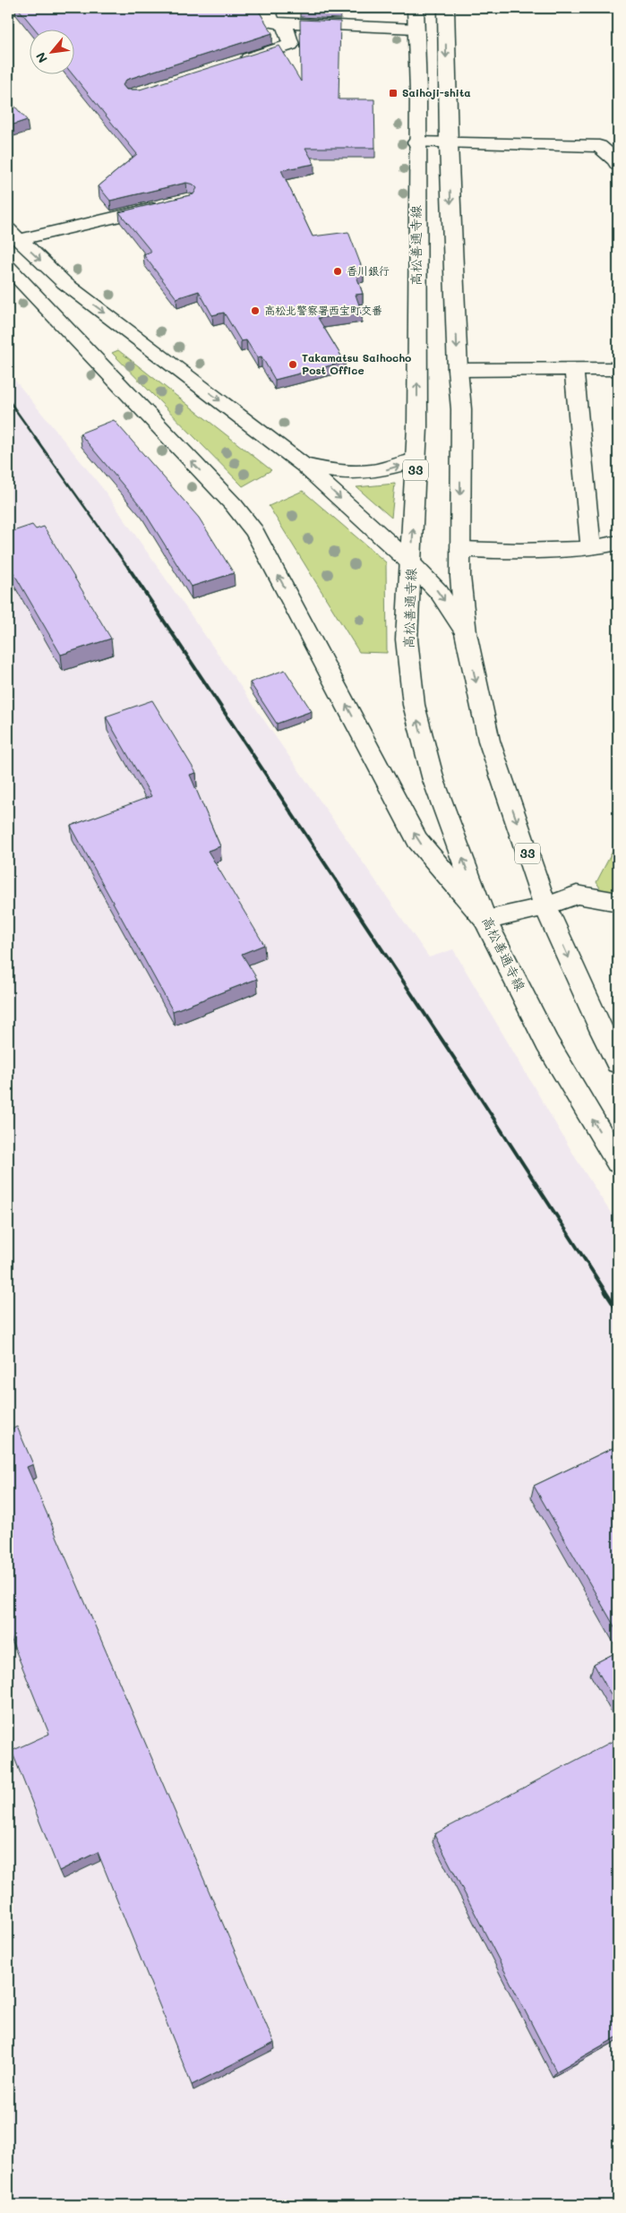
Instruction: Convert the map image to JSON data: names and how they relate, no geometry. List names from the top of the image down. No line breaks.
{"streets":{"main road":["高松善通寺線","33"]},"places":{"transit":["Saihoji-shita"],"other":["香川銀行","高松北警察署西宝町交番","Takamatsu Saihocho Post Office"]},"north":"bottom left"}
